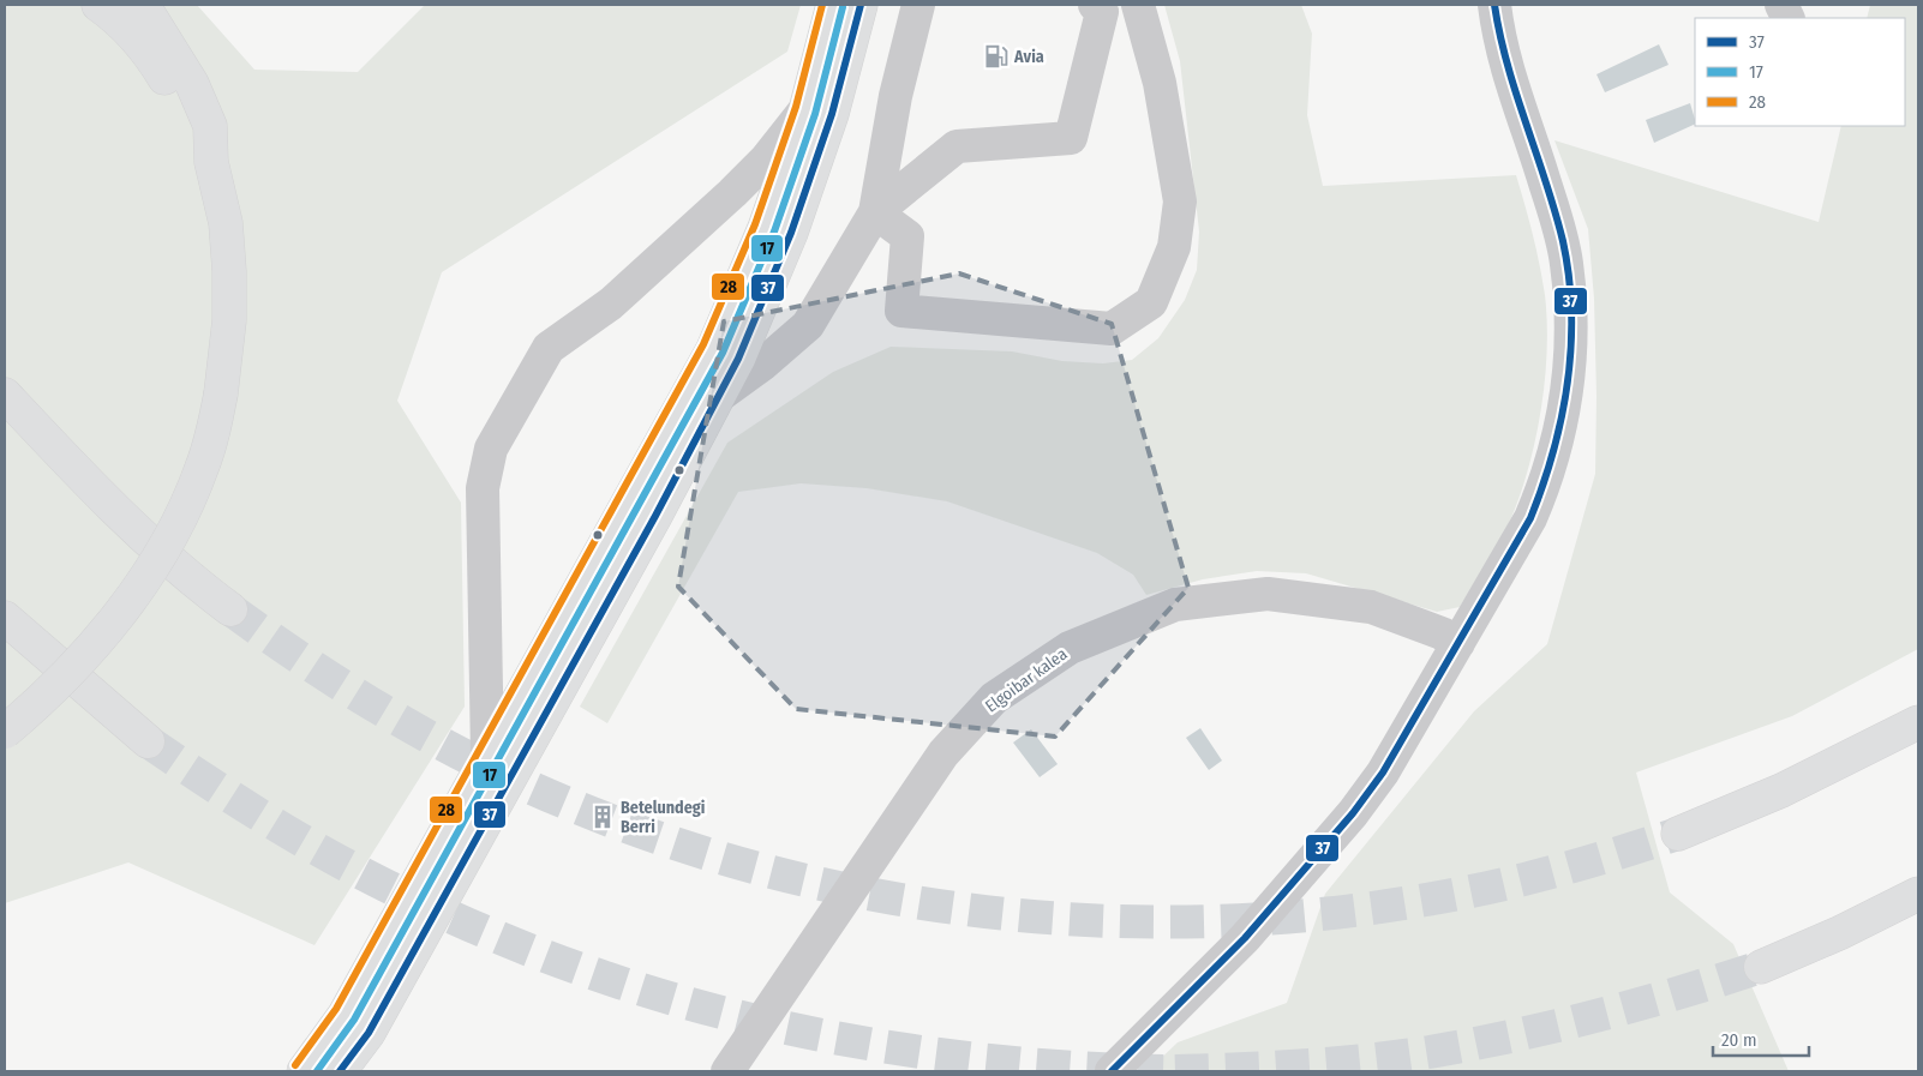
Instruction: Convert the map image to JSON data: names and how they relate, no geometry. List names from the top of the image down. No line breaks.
{"streets":{"street":["Elgoibar kalea"]},"places":{"fuel station":["Avia"],"building":["Betelundegi Berri"]},"lines":["transit line 37","transit line 28","transit line 17"],"legend":["37","17","28"],"scale_bar":"20 m"}
